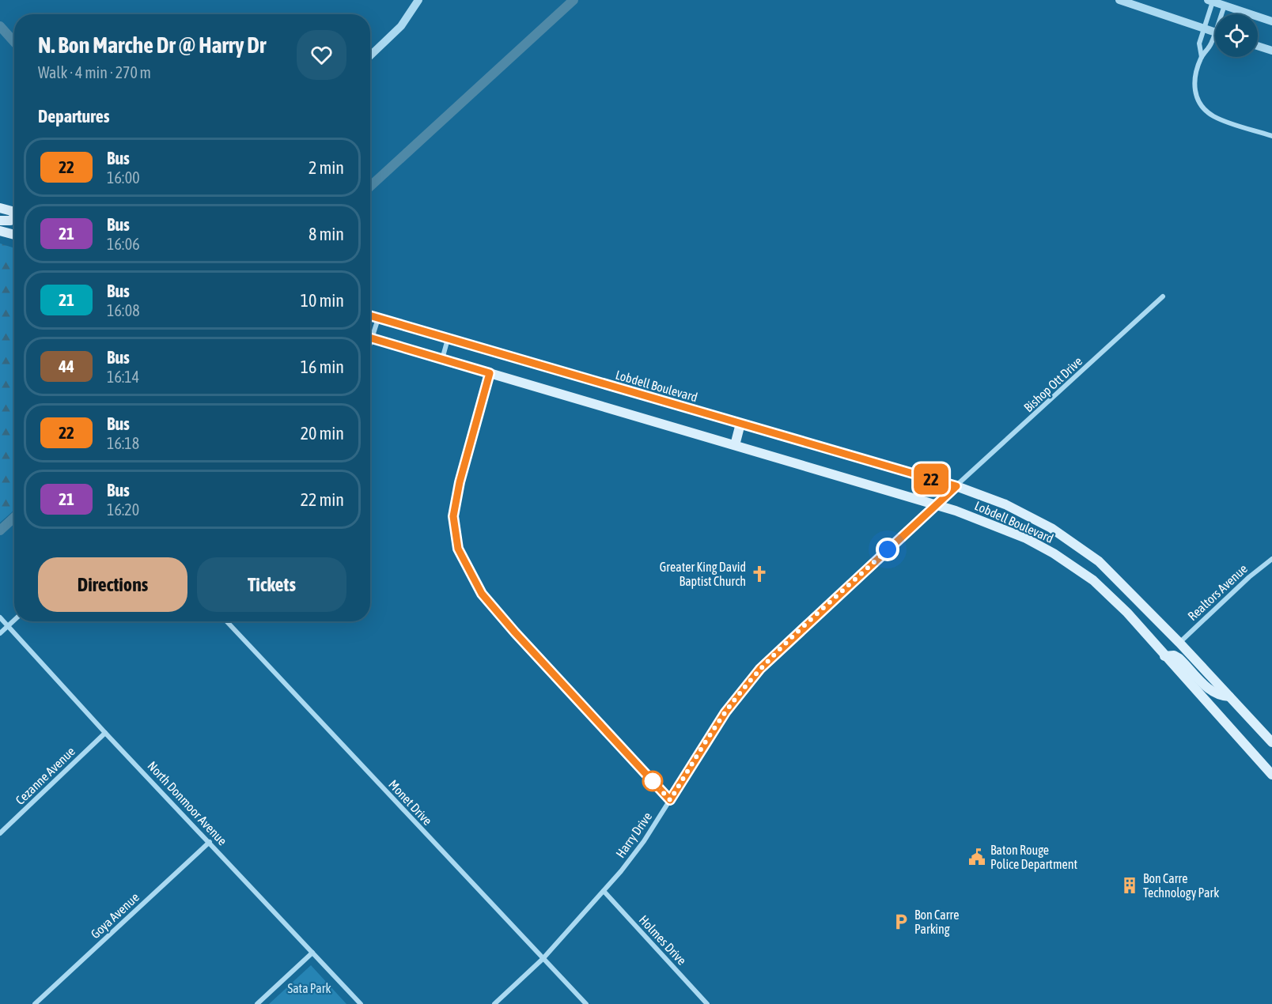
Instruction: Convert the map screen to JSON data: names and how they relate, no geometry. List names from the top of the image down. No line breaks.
{"streets":{"main road":["Lobdell Boulevard"],"street":["Bishop Ott Drive","Realtors Avenue","Cezanne Avenue","Monet Drive","North Donmoor Avenue","Harry Drive","Goya Avenue","Holmes Drive"]},"crossings":[["Bishop Ott Drive","Lobdell Boulevard"],["Lobdell Boulevard","Realtors Avenue"],["Lobdell Boulevard","Harry Drive"],["Cezanne Avenue","North Donmoor Avenue"],["Monet Drive","Harry Drive"],["North Donmoor Avenue","Goya Avenue"],["Harry Drive","Holmes Drive"]],"parks":["Sata Park"],"places":{"church":["Greater King David Baptist Church"],"public building":["Baton Rouge Police Department"],"building":["Bon Carre Technology Park"],"parking":["Bon Carre Parking"]},"lines":["bus line 22"],"page":{"on_map":"22","heading":[["N. Bon Marche Dr @ Harry Dr","Walk · 4 min · 270 m"],"Departures"],"list":[{"mark":"22","name":"Bus","note":"16:00","value":"2 min"},{"mark":"21","name":"Bus","note":"16:06","value":"8 min"},{"mark":"21","name":"Bus","note":"16:08","value":"10 min"},{"mark":"44","name":"Bus","note":"16:14","value":"16 min"},{"mark":"22","name":"Bus","note":"16:18","value":"20 min"},{"mark":"21","name":"Bus","note":"16:20","value":"22 min"}],"buttons":["Directions","Tickets"]}}
